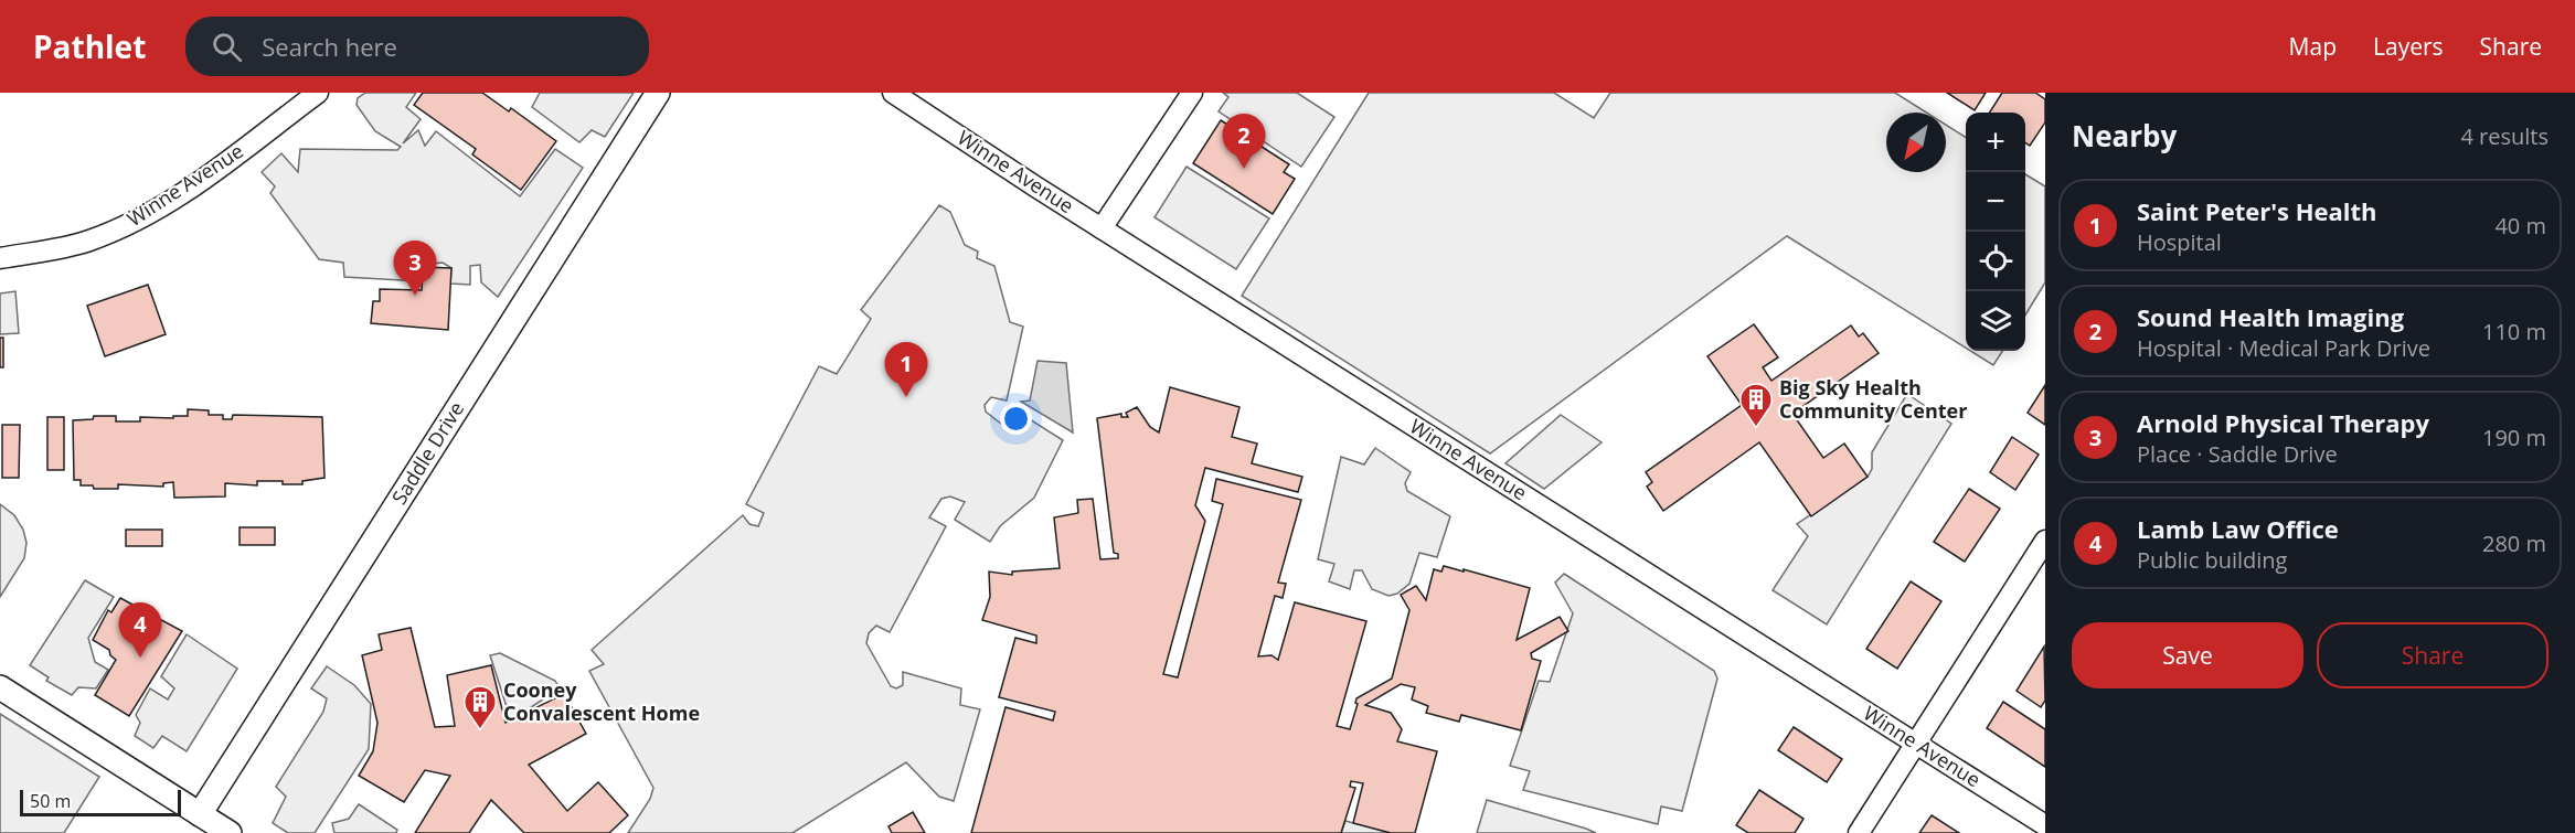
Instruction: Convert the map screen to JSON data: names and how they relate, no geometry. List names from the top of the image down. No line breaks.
{"streets":{"street":["Winne Avenue","Saddle Drive"]},"places":{"building":["Big Sky Health Community Center","Cooney Convalescent Home"]},"scale_bar":"50 m","north":"bottom left","page":{"header":"Pathlet","search":"Search here","nav":["Map","Layers","Share"],"heading":["Nearby","4 results"],"map_buttons":["+","−"],"pins":["2","3","1","4"],"list":[{"mark":"1","name":"Saint Peter's Health","note":"Hospital","value":"40 m"},{"mark":"2","name":"Sound Health Imaging","note":"Hospital · Medical Park Drive","value":"110 m"},{"mark":"3","name":"Arnold Physical Therapy","note":"Place · Saddle Drive","value":"190 m"},{"mark":"4","name":"Lamb Law Office","note":"Public building","value":"280 m"}],"buttons":["Save","Share"],"scale":"50 m"}}
